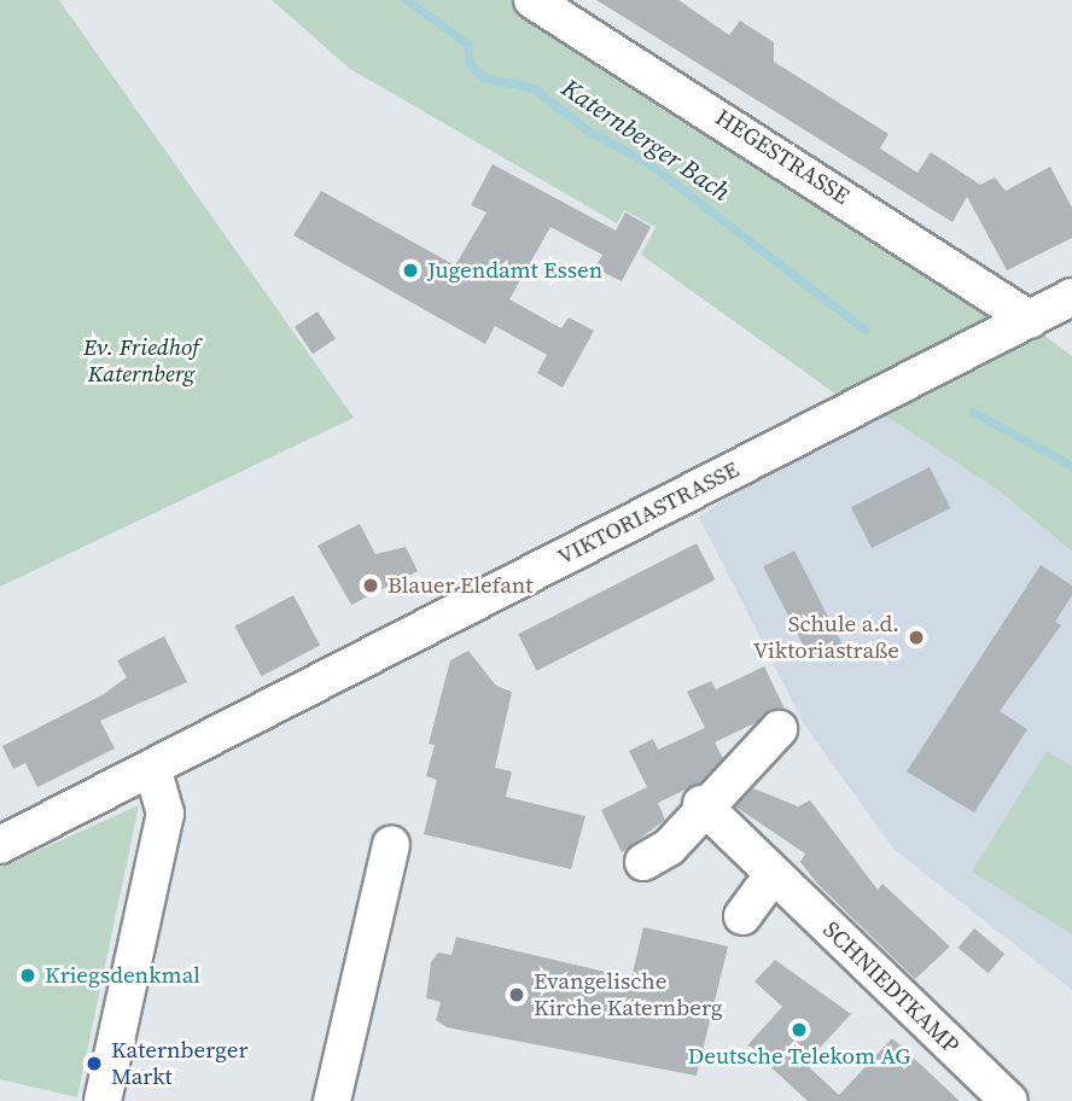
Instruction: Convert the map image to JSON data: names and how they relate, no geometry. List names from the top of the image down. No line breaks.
{"streets":{"street":["HEGESTRASSE","VIKTORIASTRASSE","SCHNIEDTKAMP"]},"crossings":[["HEGESTRASSE","VIKTORIASTRASSE"]],"water":["Katernberger Bach"],"parks":["Ev. Friedhof Katernberg"],"places":["Jugendamt Essen","Blauer Elefant","Schule a.d. Viktoriastraße","Kriegsdenkmal","Evangelische Kirche Katernberg","Deutsche Telekom AG","Katernberger Markt"]}
